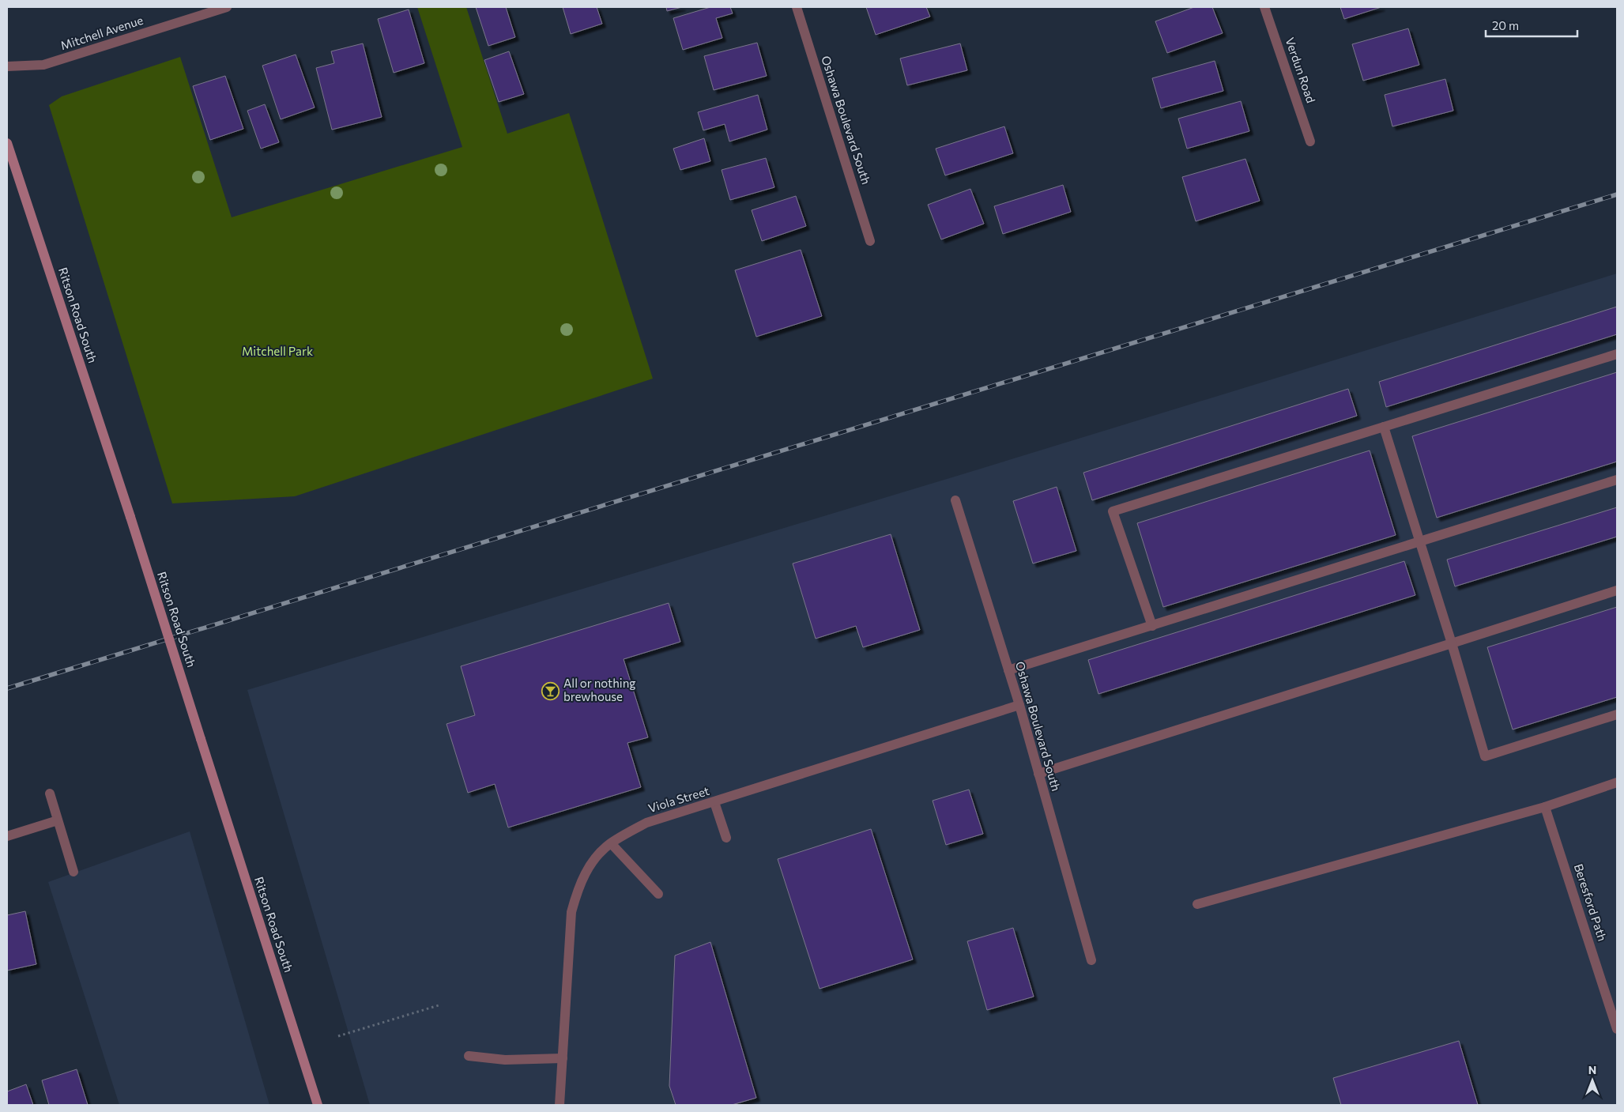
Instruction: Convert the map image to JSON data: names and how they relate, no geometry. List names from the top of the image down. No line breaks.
{"streets":{"main road":["Ritson Road South"],"street":["Mitchell Avenue","Verdun Road","Oshawa Boulevard South","Viola Street","Beresford Path"]},"crossings":[["Oshawa Boulevard South","Viola Street"]],"parks":["Mitchell Park"],"places":{"bar":["All or nothing brewhouse"]},"scale_bar":"20 m","north":"top"}
